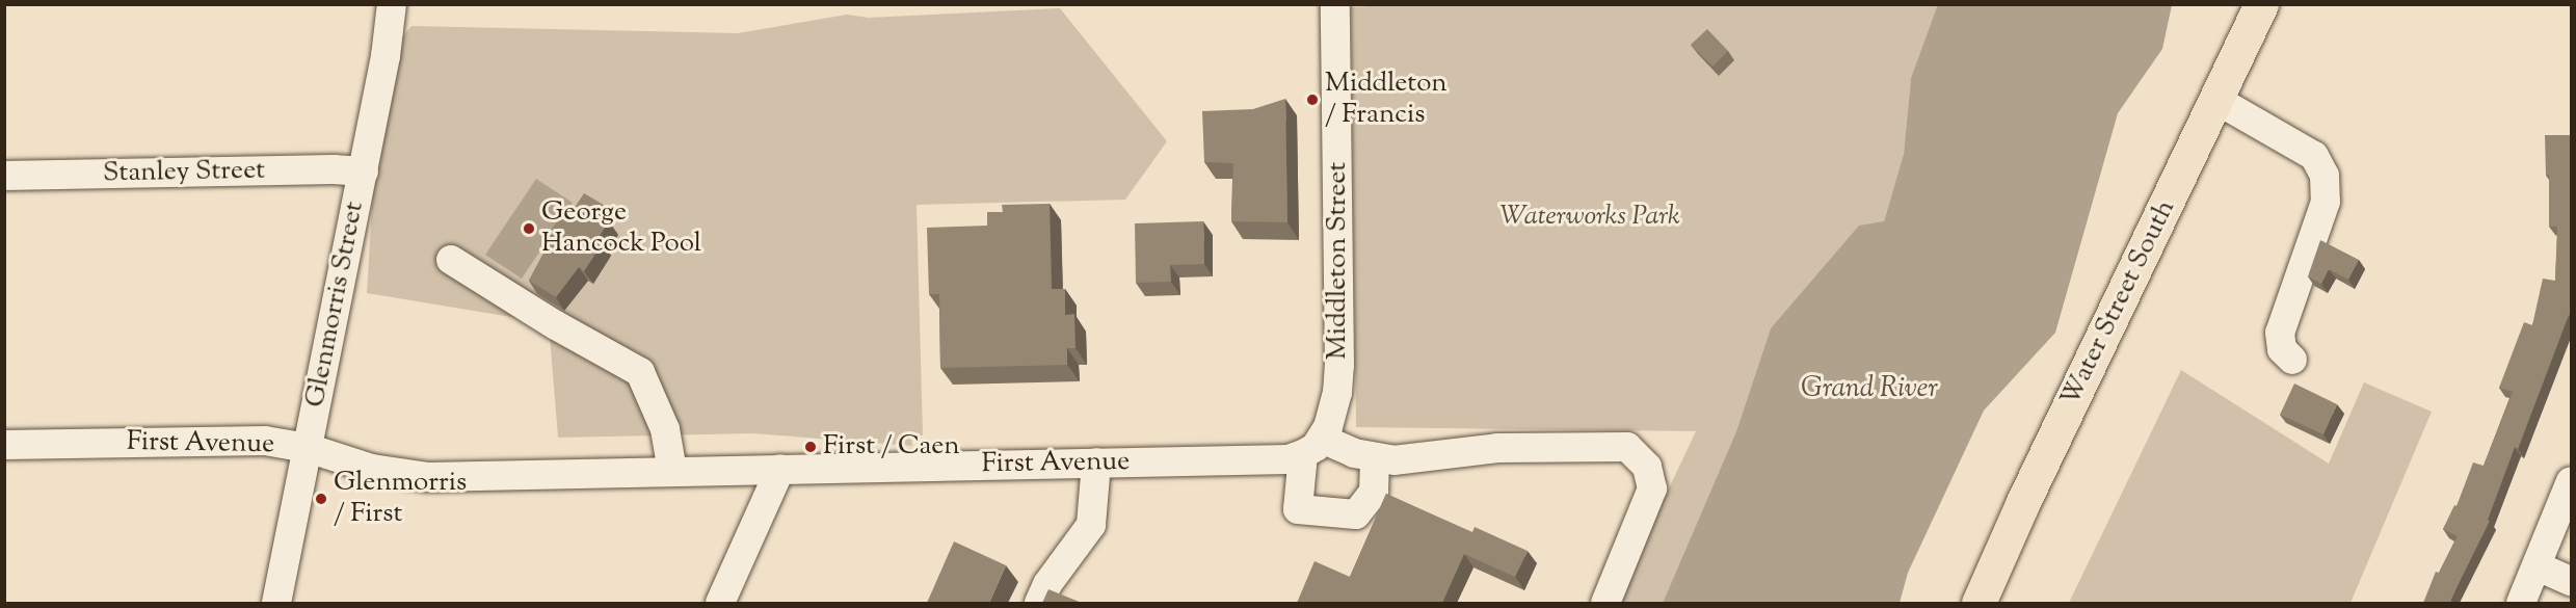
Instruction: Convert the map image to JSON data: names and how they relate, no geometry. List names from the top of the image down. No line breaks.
{"streets":{"main road":["Water Street South"],"street":["Stanley Street","Middleton Street","Glenmorris Street","First Avenue"]},"crossings":[["Stanley Street","Glenmorris Street"],["Middleton Street","First Avenue"],["Glenmorris Street","First Avenue"]],"water":["Grand River"],"parks":["Waterworks Park"],"places":["Middleton / Francis","George Hancock Pool","First / Caen","Glenmorris / First"]}
